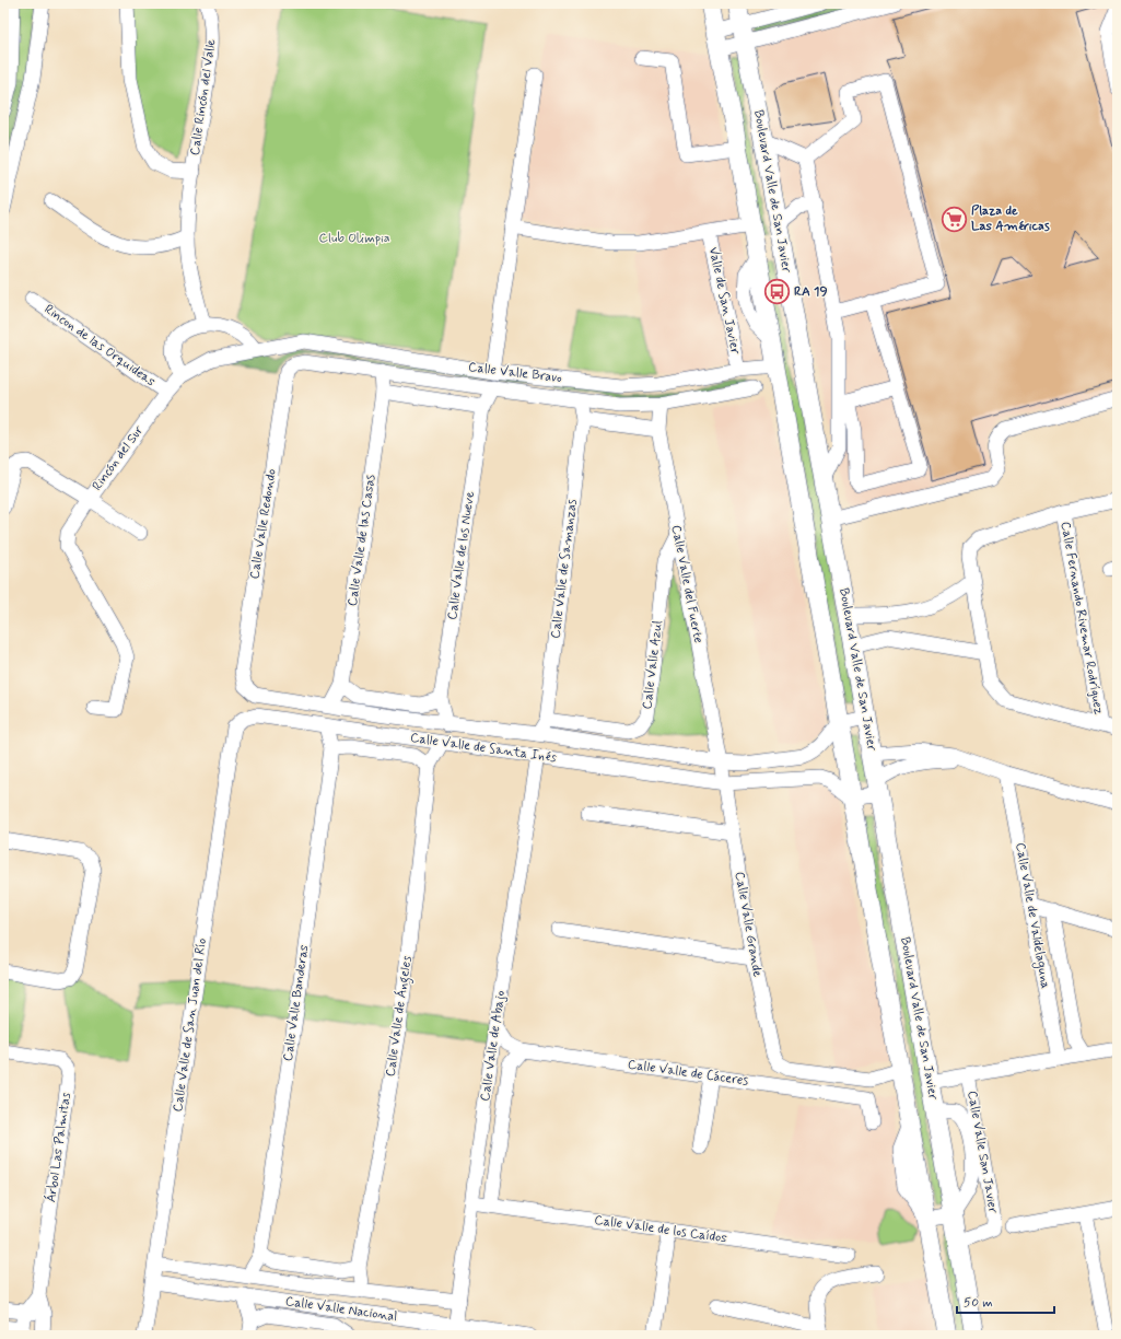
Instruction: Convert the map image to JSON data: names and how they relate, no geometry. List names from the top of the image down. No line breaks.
{"streets":{"main road":["Boulevard Valle de San Javier"],"street":["Calle Rincón del Valle","Valle de San Javier","Rincon de las Orquideas","Calle Valle Bravo","Rincón del Sur","Calle Valle Redondo","Calle Valle de las Casas","Calle Valle de los Nueve","Calle Valle de Samanzas","Calle Valle del Fuerte","Calle Fernando Rivemar Rodríguez","Calle Valle Azul","Calle Valle de Santa Inés","Calle Valle de Valdelaguna","Calle Valle Grande","Calle Valle Banderas","Calle Valle de Ángeles","Calle Valle de San Juan del Río","Calle Valle de Abajo","Calle Valle de Cáceres","Árbol Las Palmitas","Calle Valle San Javier","Calle Valle de los Caídos","Calle Valle Nacional"]},"crossings":[["Boulevard Valle de San Javier","Calle Valle Bravo"],["Boulevard Valle de San Javier","Calle Valle de Santa Inés"],["Boulevard Valle de San Javier","Calle Valle Grande"],["Boulevard Valle de San Javier","Calle Valle San Javier"],["Valle de San Javier","Calle Valle Bravo"],["Rincon de las Orquideas","Rincón del Sur"],["Calle Valle Bravo","Rincón del Sur"],["Calle Valle Bravo","Calle Valle Redondo"],["Calle Valle Bravo","Calle Valle de las Casas"],["Calle Valle Bravo","Calle Valle de los Nueve"],["Calle Valle Bravo","Calle Valle de Samanzas"],["Calle Valle Bravo","Calle Valle del Fuerte"],["Calle Valle Redondo","Calle Valle de Santa Inés"],["Calle Valle de las Casas","Calle Valle de Santa Inés"],["Calle Valle de los Nueve","Calle Valle de Santa Inés"],["Calle Valle de Samanzas","Calle Valle Azul"],["Calle Valle de Samanzas","Calle Valle de Santa Inés"],["Calle Valle del Fuerte","Calle Valle Azul"],["Calle Valle del Fuerte","Calle Valle de Santa Inés"],["Calle Valle del Fuerte","Calle Valle Grande"],["Calle Valle de Santa Inés","Calle Valle Grande"],["Calle Valle de Santa Inés","Calle Valle Banderas"],["Calle Valle de Santa Inés","Calle Valle de Ángeles"],["Calle Valle de Santa Inés","Calle Valle de San Juan del Río"],["Calle Valle de Santa Inés","Calle Valle de Abajo"],["Calle Valle Banderas","Calle Valle Nacional"],["Calle Valle de Ángeles","Calle Valle Nacional"],["Calle Valle de San Juan del Río","Calle Valle Nacional"],["Calle Valle de Abajo","Calle Valle de Cáceres"],["Calle Valle de Abajo","Calle Valle de los Caídos"],["Calle Valle de Abajo","Calle Valle Nacional"]],"parks":["Club Olimpia"],"places":{"supermarket":["Plaza de Las Américas"],"bus stop":["RA 19"]},"scale_bar":"50 m"}
